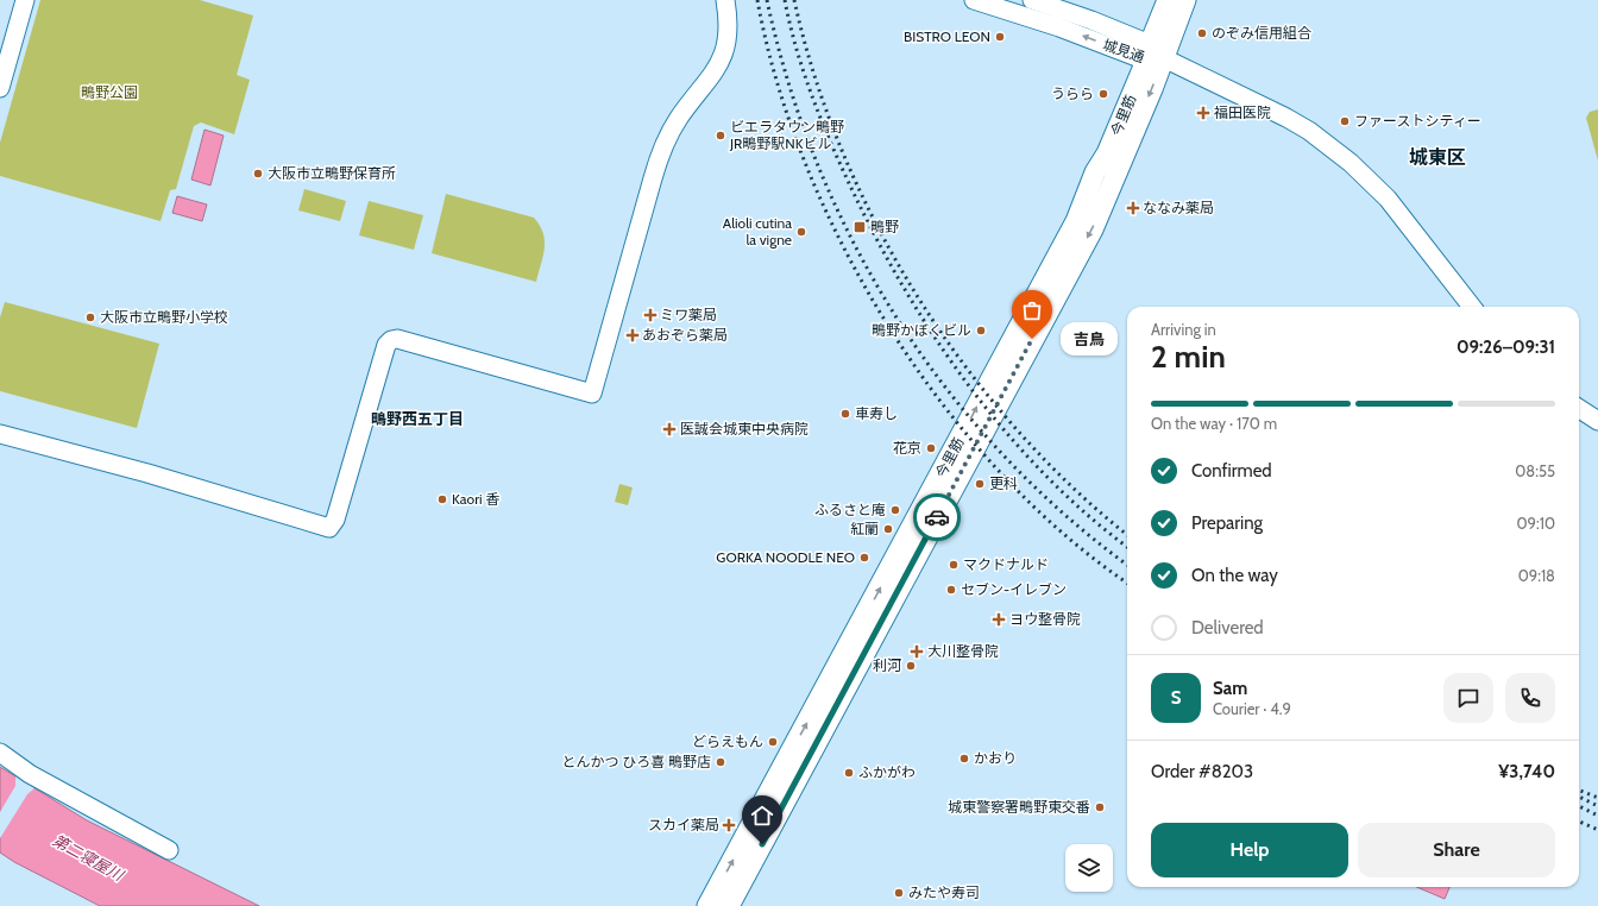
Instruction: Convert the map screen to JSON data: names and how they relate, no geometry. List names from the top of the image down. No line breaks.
{"streets":{"main road":["今里筋"],"street":["城見通"]},"crossings":[["城見通","今里筋"]],"districts":["城東区","鴫野西五丁目"],"water":["第二寝屋川"],"parks":["鴫野公園"],"places":{"other":["のぞみ信用組合","BISTRO LEON","うらら","ファーストシティー","ビエラタウン鴫野 JR鴫野駅NKビル","大阪市立鴫野保育所","Alioli cutina la vigne","大阪市立鴫野小学校","鴫野かぼくビル","吉鳥","車寿し","花京","更科","Kaori 香","ふるさと庵","紅蘭","GORKA NOODLE NEO","マクドナルド","セブン-イレブン","利河","どらえもん","かおり","とんかつ ひろ喜 鴫野店","ふかがわ","城東警察署鴫野東交番","みたや寿司"],"health":["福田医院","ななみ薬局","ミワ薬局","あおぞら薬局","医誠会城東中央病院","ヨウ整骨院","大川整骨院","スカイ薬局"],"transit":["鴫野"]},"page":{"heading":["2 min","Arriving in","09:26–09:31"],"panel":["Sam","Courier · 4.9","Order #8203","¥3,740"],"bubble":"吉鳥","bar":"On the way · 170 m","list":[["Confirmed","08:55"],["Preparing","09:10"],["On the way","09:18"],"Delivered"],"round":"S","buttons":["Help","Share"]}}
